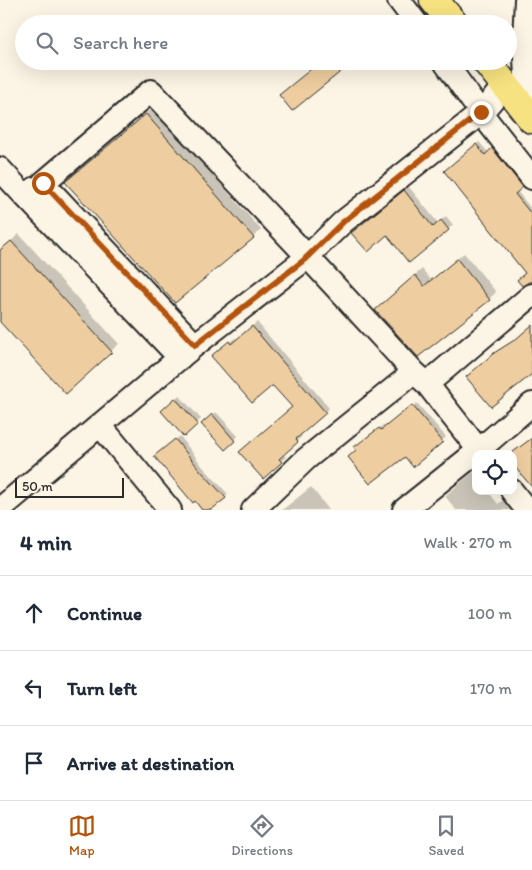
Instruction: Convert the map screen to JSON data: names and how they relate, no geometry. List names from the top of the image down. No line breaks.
{"scale_bar":"50 m","page":{"search":"Search here","scale":"50 m","heading":["4 min","Walk · 270 m"],"list":[["Continue","100 m"],["Turn left","170 m"],"Arrive at destination"],"nav":["Map","Directions","Saved"]}}
